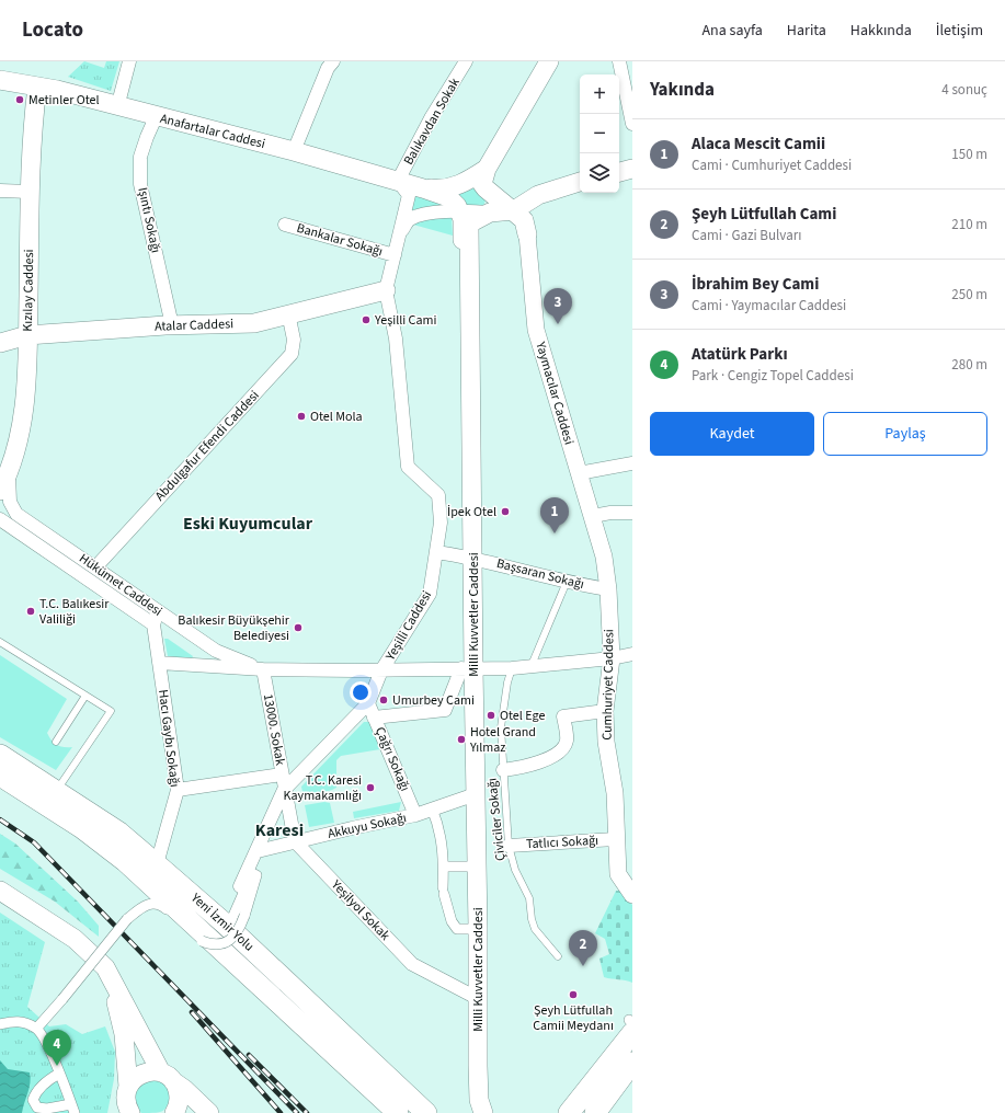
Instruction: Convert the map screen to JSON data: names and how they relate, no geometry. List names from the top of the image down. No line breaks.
{"streets":{"highway":["Yeni İzmir Yolu"],"main road":["Anafartalar Caddesi","Kızılay Caddesi","Atalar Caddesi","Milli Kuvvetler Caddesi"],"street":["Balıkavdan Sokak","Işıntı Sokağı","Bankalar Sokağı","Yaymacılar Caddesi","Abdulgafur Efendi Caddesi","Başsaran Sokağı","Hükümet Caddesi","Yeşilli Caddesi","Cumhuriyet Caddesi","13000. Sokak","Hacı Gaybı Sokağı","Çağrı Sokağı","Akkuyu Sokağı","Tatlıcı Sokağı","Yeşilyol Sokak"],"lane":["Çiviciler Sokağı"]},"crossings":[["Balıkavdan Sokak","Anafartalar Caddesi"],["Balıkavdan Sokak","Yeşilli Caddesi"],["Anafartalar Caddesi","Işıntı Sokağı"],["Anafartalar Caddesi","Kızılay Caddesi"],["Anafartalar Caddesi","Milli Kuvvetler Caddesi"],["Anafartalar Caddesi","Yeşilli Caddesi"],["Işıntı Sokağı","Atalar Caddesi"],["Bankalar Sokağı","Yeşilli Caddesi"],["Kızılay Caddesi","Atalar Caddesi"],["Kızılay Caddesi","Hükümet Caddesi"],["Atalar Caddesi","Abdulgafur Efendi Caddesi"],["Atalar Caddesi","Yeşilli Caddesi"],["Yaymacılar Caddesi","Cumhuriyet Caddesi"],["Abdulgafur Efendi Caddesi","Hükümet Caddesi"],["Başsaran Sokağı","Milli Kuvvetler Caddesi"],["Başsaran Sokağı","Yeşilli Caddesi"],["Başsaran Sokağı","Cumhuriyet Caddesi"],["Hükümet Caddesi","13000. Sokak"],["Hükümet Caddesi","Hacı Gaybı Sokağı"],["Milli Kuvvetler Caddesi","Akkuyu Sokağı"],["Milli Kuvvetler Caddesi","Yeşilyol Sokak"],["Yeşilli Caddesi","13000. Sokak"],["Yeşilli Caddesi","Çağrı Sokağı"],["Cumhuriyet Caddesi","Tatlıcı Sokağı"],["Hacı Gaybı Sokağı","Yeni İzmir Yolu"],["Çağrı Sokağı","Akkuyu Sokağı"],["Çiviciler Sokağı","Tatlıcı Sokağı"],["Akkuyu Sokağı","Yeşilyol Sokak"]],"districts":["Eski Kuyumcular","Karesi"],"places":["Metinler Otel","Yeşilli Cami","Otel Mola","İpek Otel","T.C. Balıkesir Valiliği","Balıkesir Büyükşehir Belediyesi","Umurbey Cami","Otel Ege","Hotel Grand Yılmaz","T.C. Karesi Kaymakamlığı","Şeyh Lütfullah Camii Meydanı"],"page":{"header":"Locato","nav":["Ana sayfa","Harita","Hakkında","İletişim"],"heading":["Yakında","4 sonuç"],"map_buttons":["+","−"],"list":[{"mark":"1","name":"Alaca Mescit Camii","note":"Cami · Cumhuriyet Caddesi","value":"150 m"},{"mark":"2","name":"Şeyh Lütfullah Cami","note":"Cami · Gazi Bulvarı","value":"210 m"},{"mark":"3","name":"İbrahim Bey Cami","note":"Cami · Yaymacılar Caddesi","value":"250 m"},{"mark":"4","name":"Atatürk Parkı","note":"Park · Cengiz Topel Caddesi","value":"280 m"}],"pins":["3","1","2","4"],"buttons":["Kaydet","Paylaş"]}}
